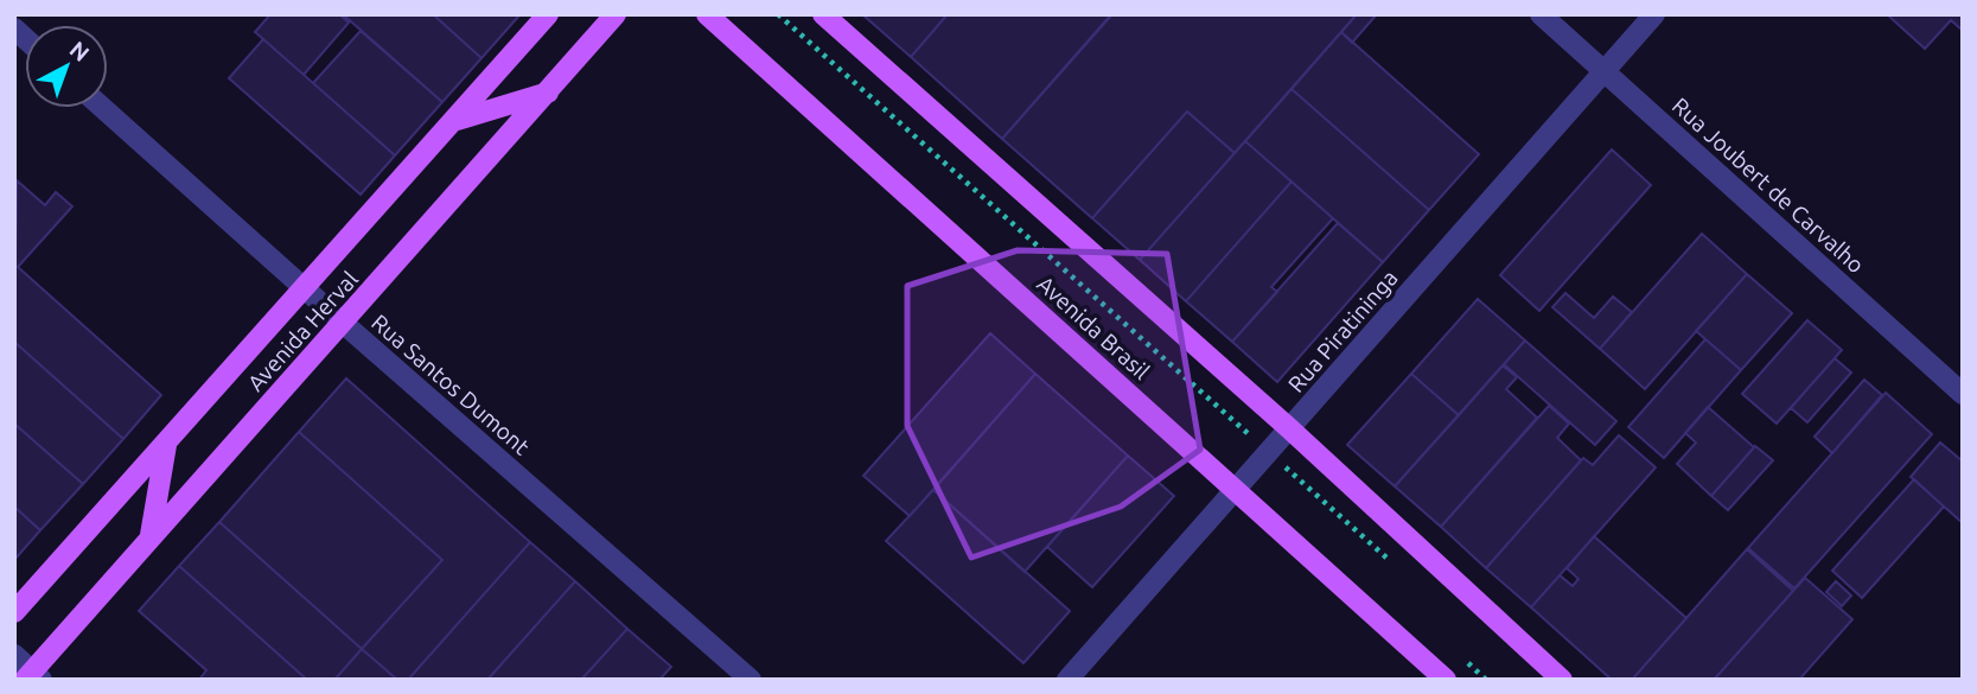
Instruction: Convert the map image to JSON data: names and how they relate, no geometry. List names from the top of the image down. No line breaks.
{"streets":{"main road":["Avenida Brasil","Avenida Herval"],"street":["Rua Joubert de Carvalho","Rua Piratininga","Rua Santos Dumont"]},"crossings":[["Rua Joubert de Carvalho","Rua Piratininga"],["Avenida Brasil","Rua Piratininga"],["Avenida Herval","Rua Santos Dumont"]],"north":"top right"}
